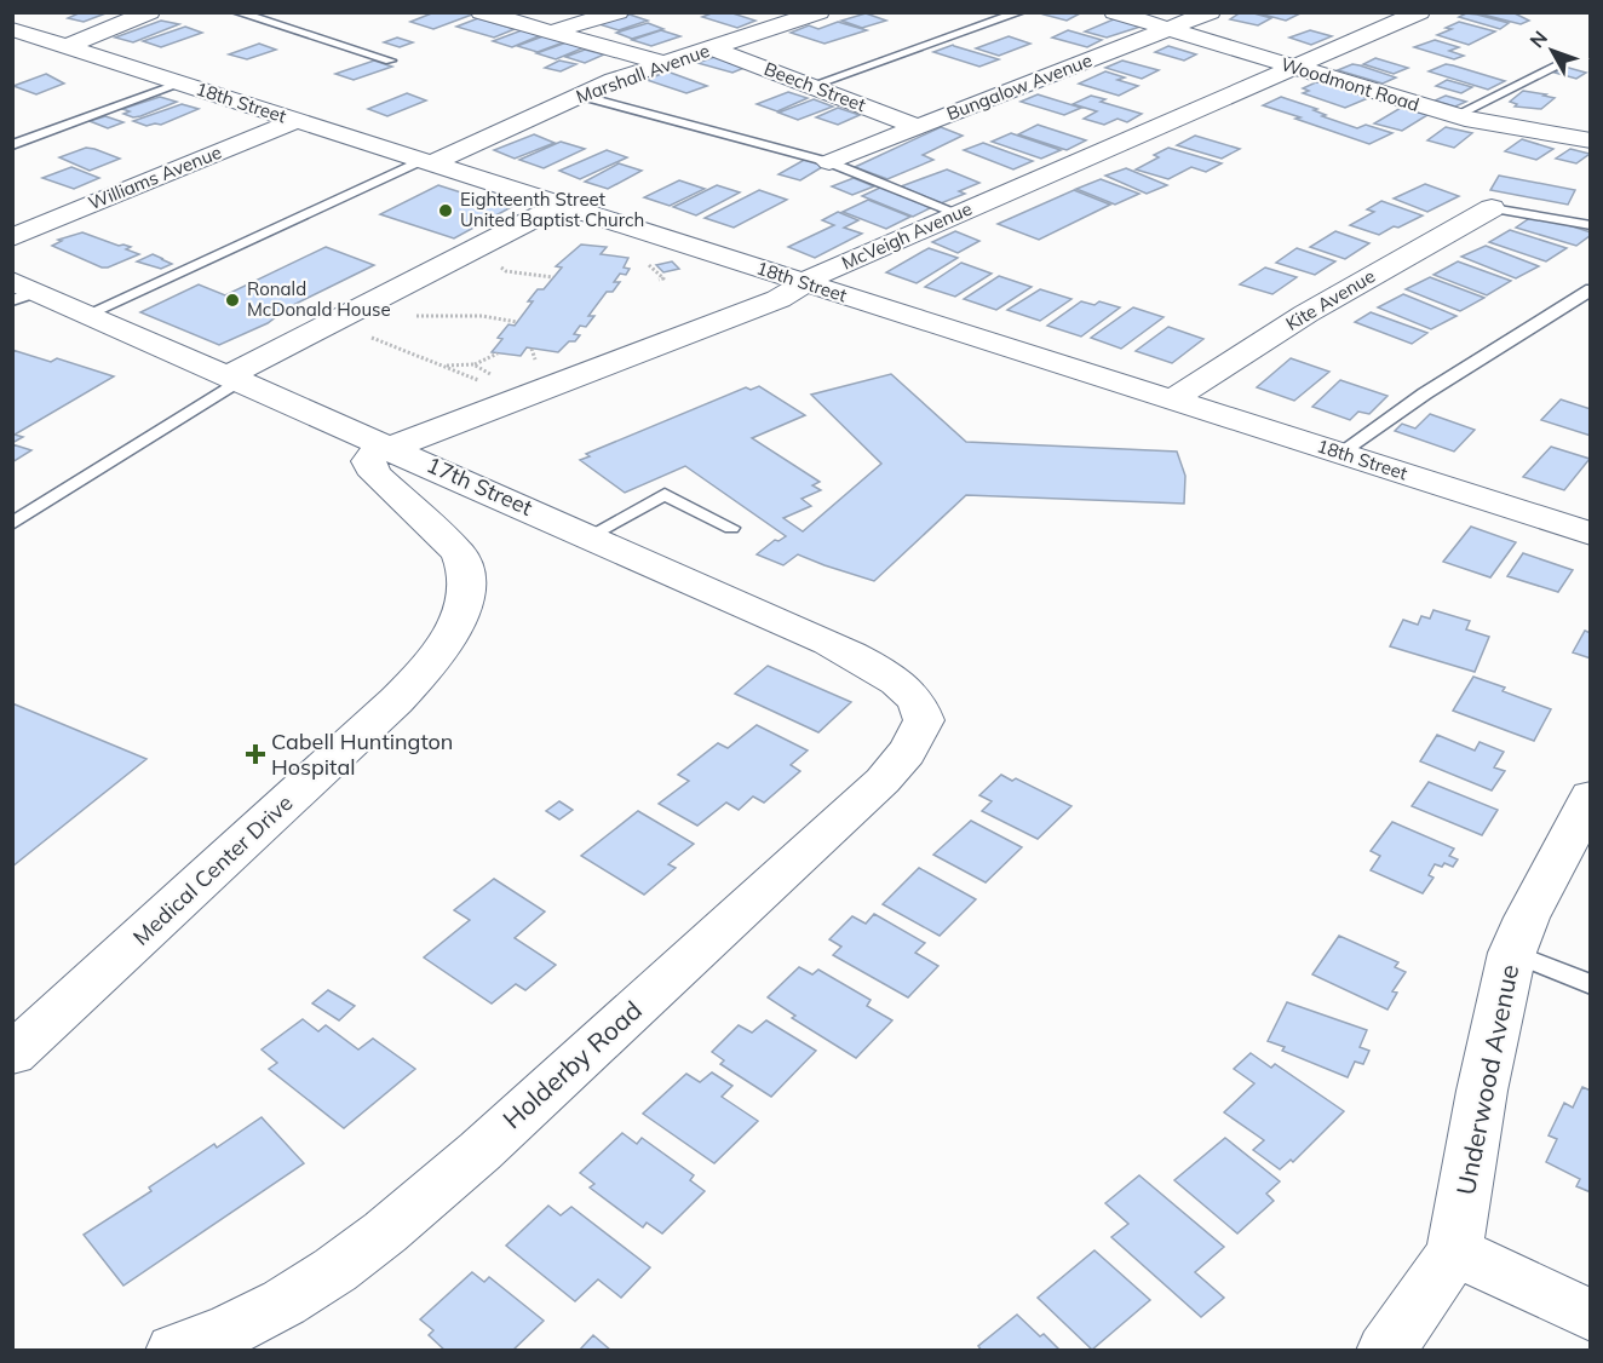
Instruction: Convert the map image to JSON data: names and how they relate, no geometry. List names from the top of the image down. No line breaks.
{"streets":{"street":["Marshall Avenue","Woodmont Road","Beech Street","Bungalow Avenue","18th Street","Williams Avenue","McVeigh Avenue","Kite Avenue","17th Street","Medical Center Drive","Holderby Road","Underwood Avenue"]},"crossings":[["Marshall Avenue","Beech Street"],["Marshall Avenue","18th Street"],["Woodmont Road","Bungalow Avenue"],["Woodmont Road","McVeigh Avenue"],["Beech Street","Bungalow Avenue"],["18th Street","Williams Avenue"],["18th Street","McVeigh Avenue"],["18th Street","Kite Avenue"],["McVeigh Avenue","17th Street"],["McVeigh Avenue","Medical Center Drive"],["17th Street","Medical Center Drive"],["17th Street","Holderby Road"]],"places":{"other":["Eighteenth Street United Baptist Church","Ronald McDonald House"],"health":["Cabell Huntington Hospital"]},"north":"top left"}
